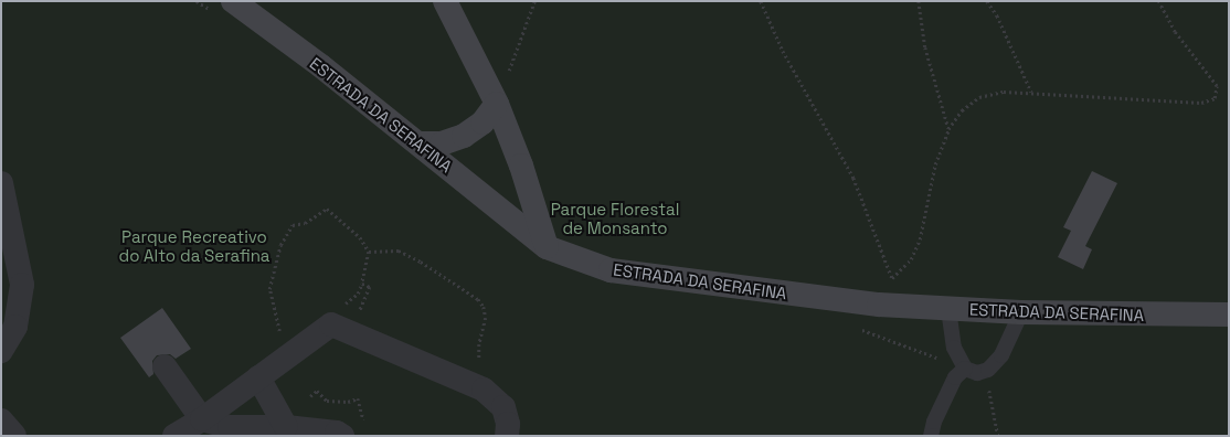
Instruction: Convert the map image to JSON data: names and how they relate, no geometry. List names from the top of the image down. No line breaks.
{"streets":{"street":["ESTRADA DA SERAFINA"]},"parks":["Parque Florestal de Monsanto","Parque Recreativo do Alto da Serafina"]}
